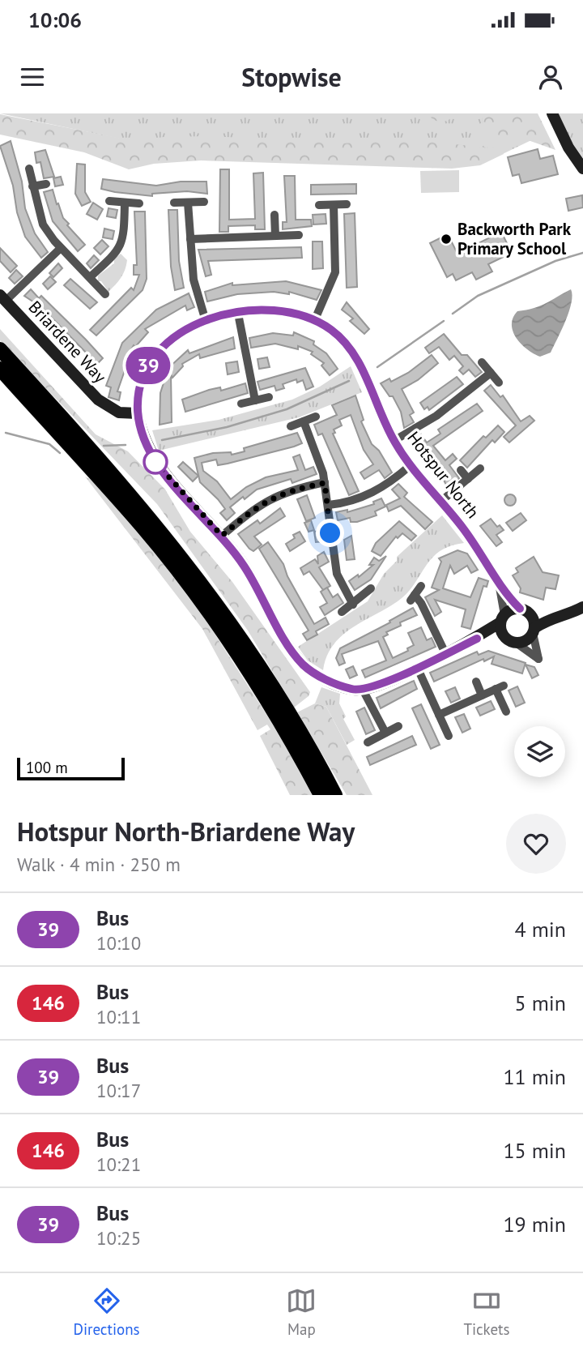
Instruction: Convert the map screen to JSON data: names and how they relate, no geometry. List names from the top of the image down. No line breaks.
{"streets":{"street":["Briardene Way","Hotspur North"]},"crossings":[["Briardene Way","Hotspur North"]],"places":["Backworth Park Primary School"],"lines":["bus line 39"],"scale_bar":"100 m","page":{"status":"10:06","header":"Stopwise","on_map":"39","scale":"100 m","heading":["Hotspur North-Briardene Way","Walk · 4 min · 250 m"],"list":[{"mark":"39","name":"Bus","note":"10:10","value":"4 min"},{"mark":"146","name":"Bus","note":"10:11","value":"5 min"},{"mark":"39","name":"Bus","note":"10:17","value":"11 min"},{"mark":"146","name":"Bus","note":"10:21","value":"15 min"},{"mark":"39","name":"Bus","note":"10:25","value":"19 min"}],"tabs":["Directions","Map","Tickets"]}}
